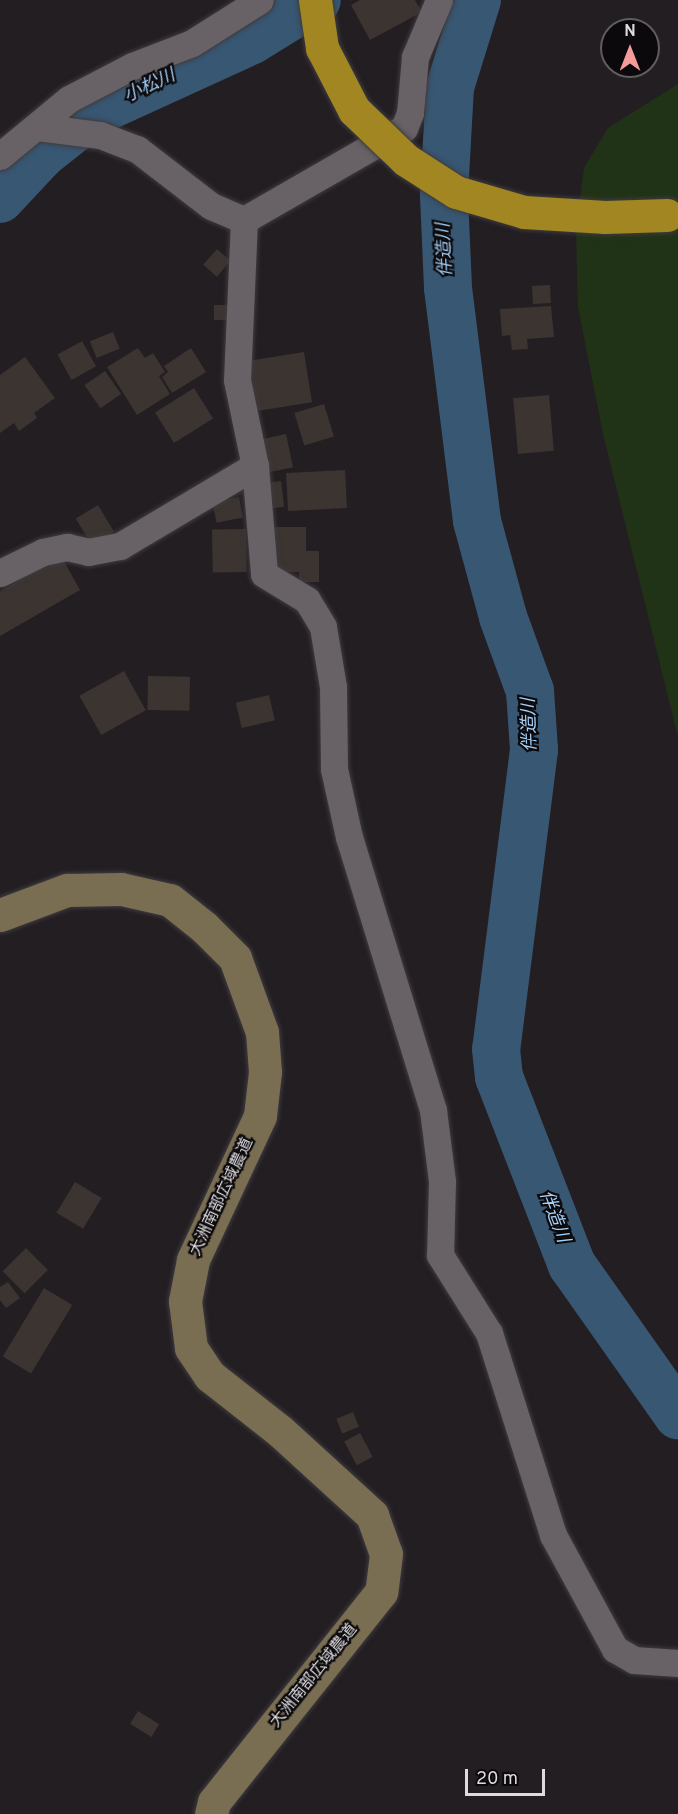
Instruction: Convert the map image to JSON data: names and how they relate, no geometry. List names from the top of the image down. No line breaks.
{"streets":{"street":["大洲南部広域農道"]},"water":["小松川","伴造川"],"scale_bar":"20 m","north":"top"}
